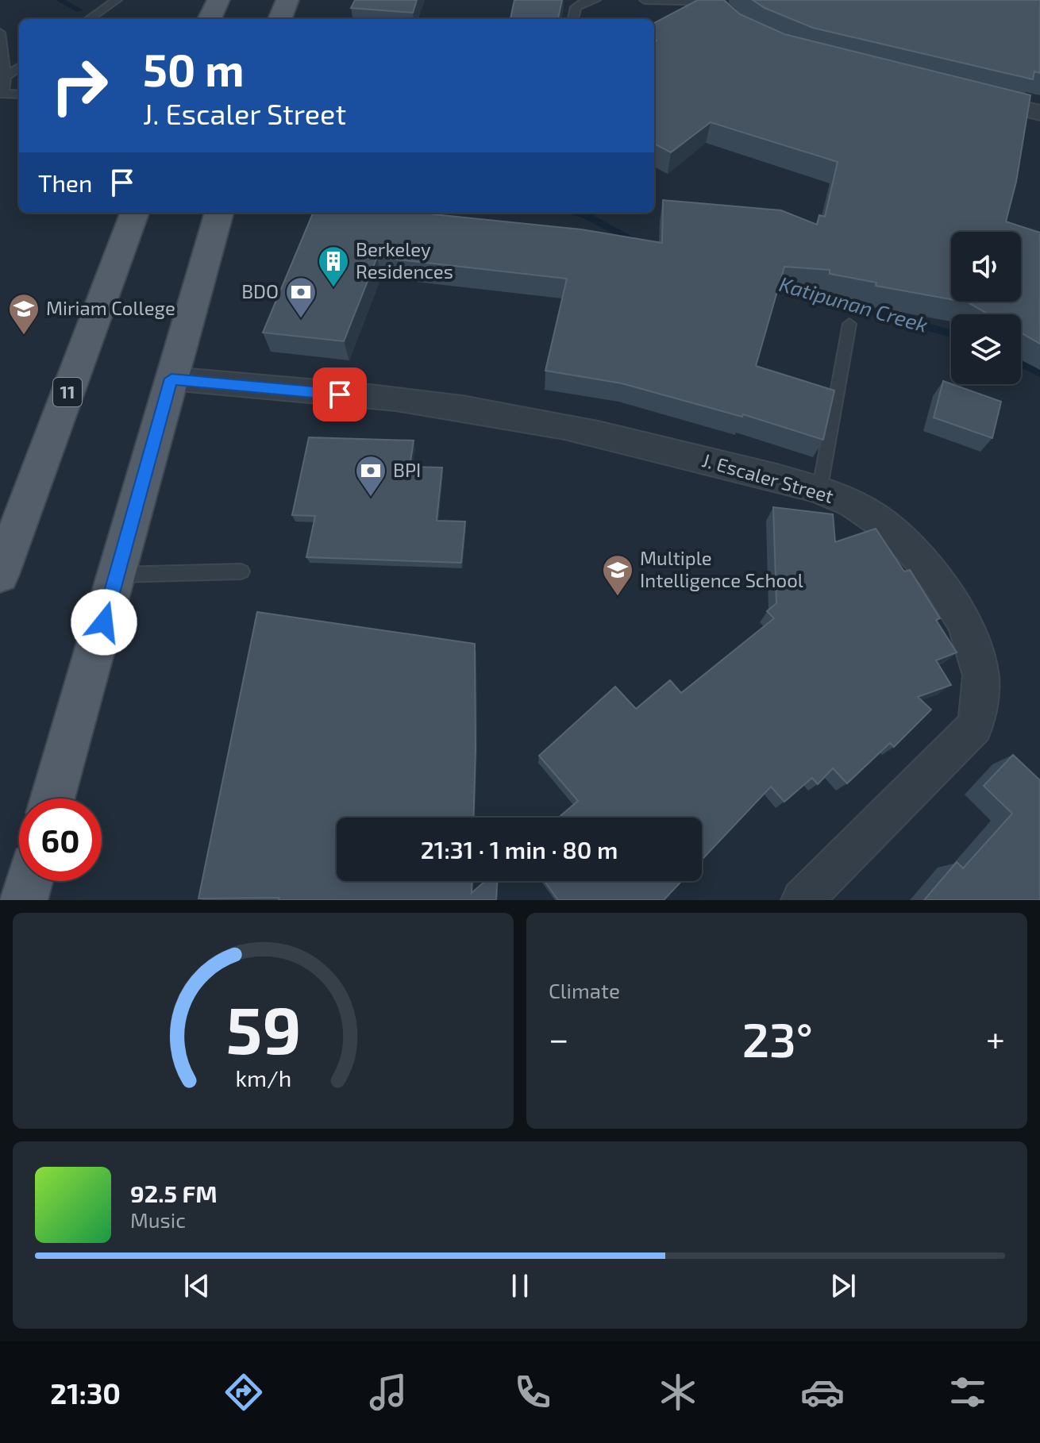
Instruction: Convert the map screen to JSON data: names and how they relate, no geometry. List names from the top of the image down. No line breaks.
{"streets":{"main road":["11"],"street":["J. Escaler Street"]},"water":["Katipunan Creek"],"places":{"building":["Berkeley Residences"],"bank":["BDO","BPI"],"school or university":["Miriam College","Multiple Intelligence School"]},"page":{"turn":["50 m","J. Escaler Street"],"then":"Then","limit":"60","trip":"21:31 · 1 min · 80 m","tile":"Climate","heat":["−","23°","+"],"song":["92.5 FM","Music"],"tabs":"21:30","gauge":["59","km/h"]}}
